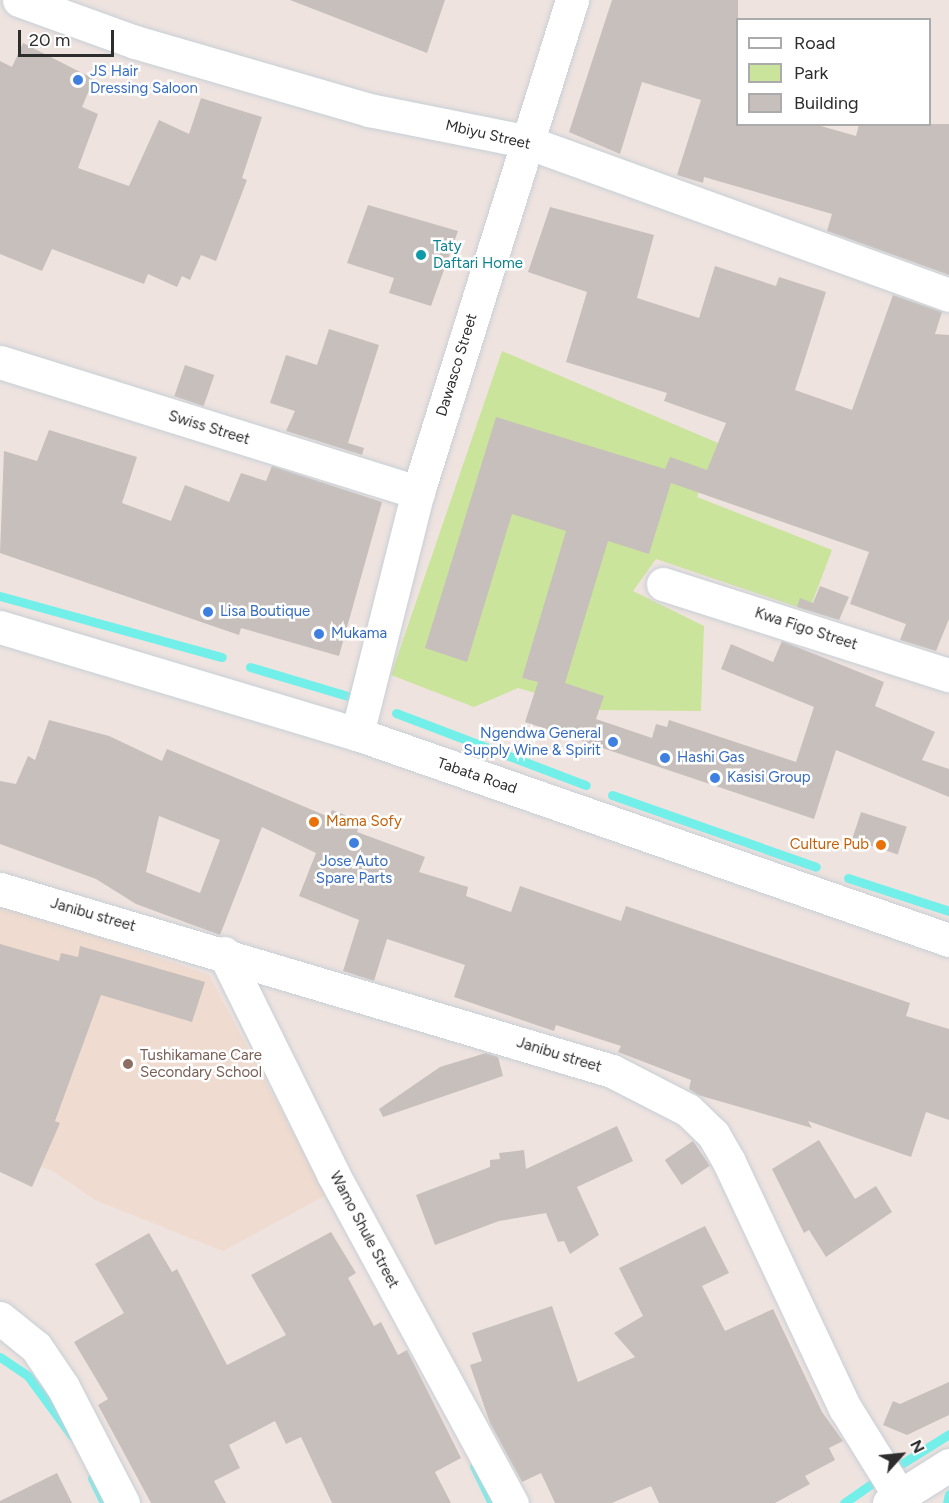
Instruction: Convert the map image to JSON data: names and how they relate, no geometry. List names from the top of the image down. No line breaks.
{"streets":{"street":["Mbiyu Street","Dawasco Street","Swiss Street","Kwa Figo Street","Tabata Road","Janibu street","Wamo Shule Street"]},"crossings":[["Mbiyu Street","Dawasco Street"],["Dawasco Street","Swiss Street"],["Dawasco Street","Tabata Road"],["Janibu street","Wamo Shule Street"]],"places":["JS Hair Dressing Saloon","Taty Daftari Home","Lisa Boutique","Mukama","Ngendwa General Supply Wine & Spirit","Hashi Gas","Kasisi Group","Mama Sofy","Jose Auto Spare Parts","Culture Pub","Tushikamane Care Secondary School"],"legend":["Road","Park","Building"],"scale_bar":"20 m","north":"top right"}
